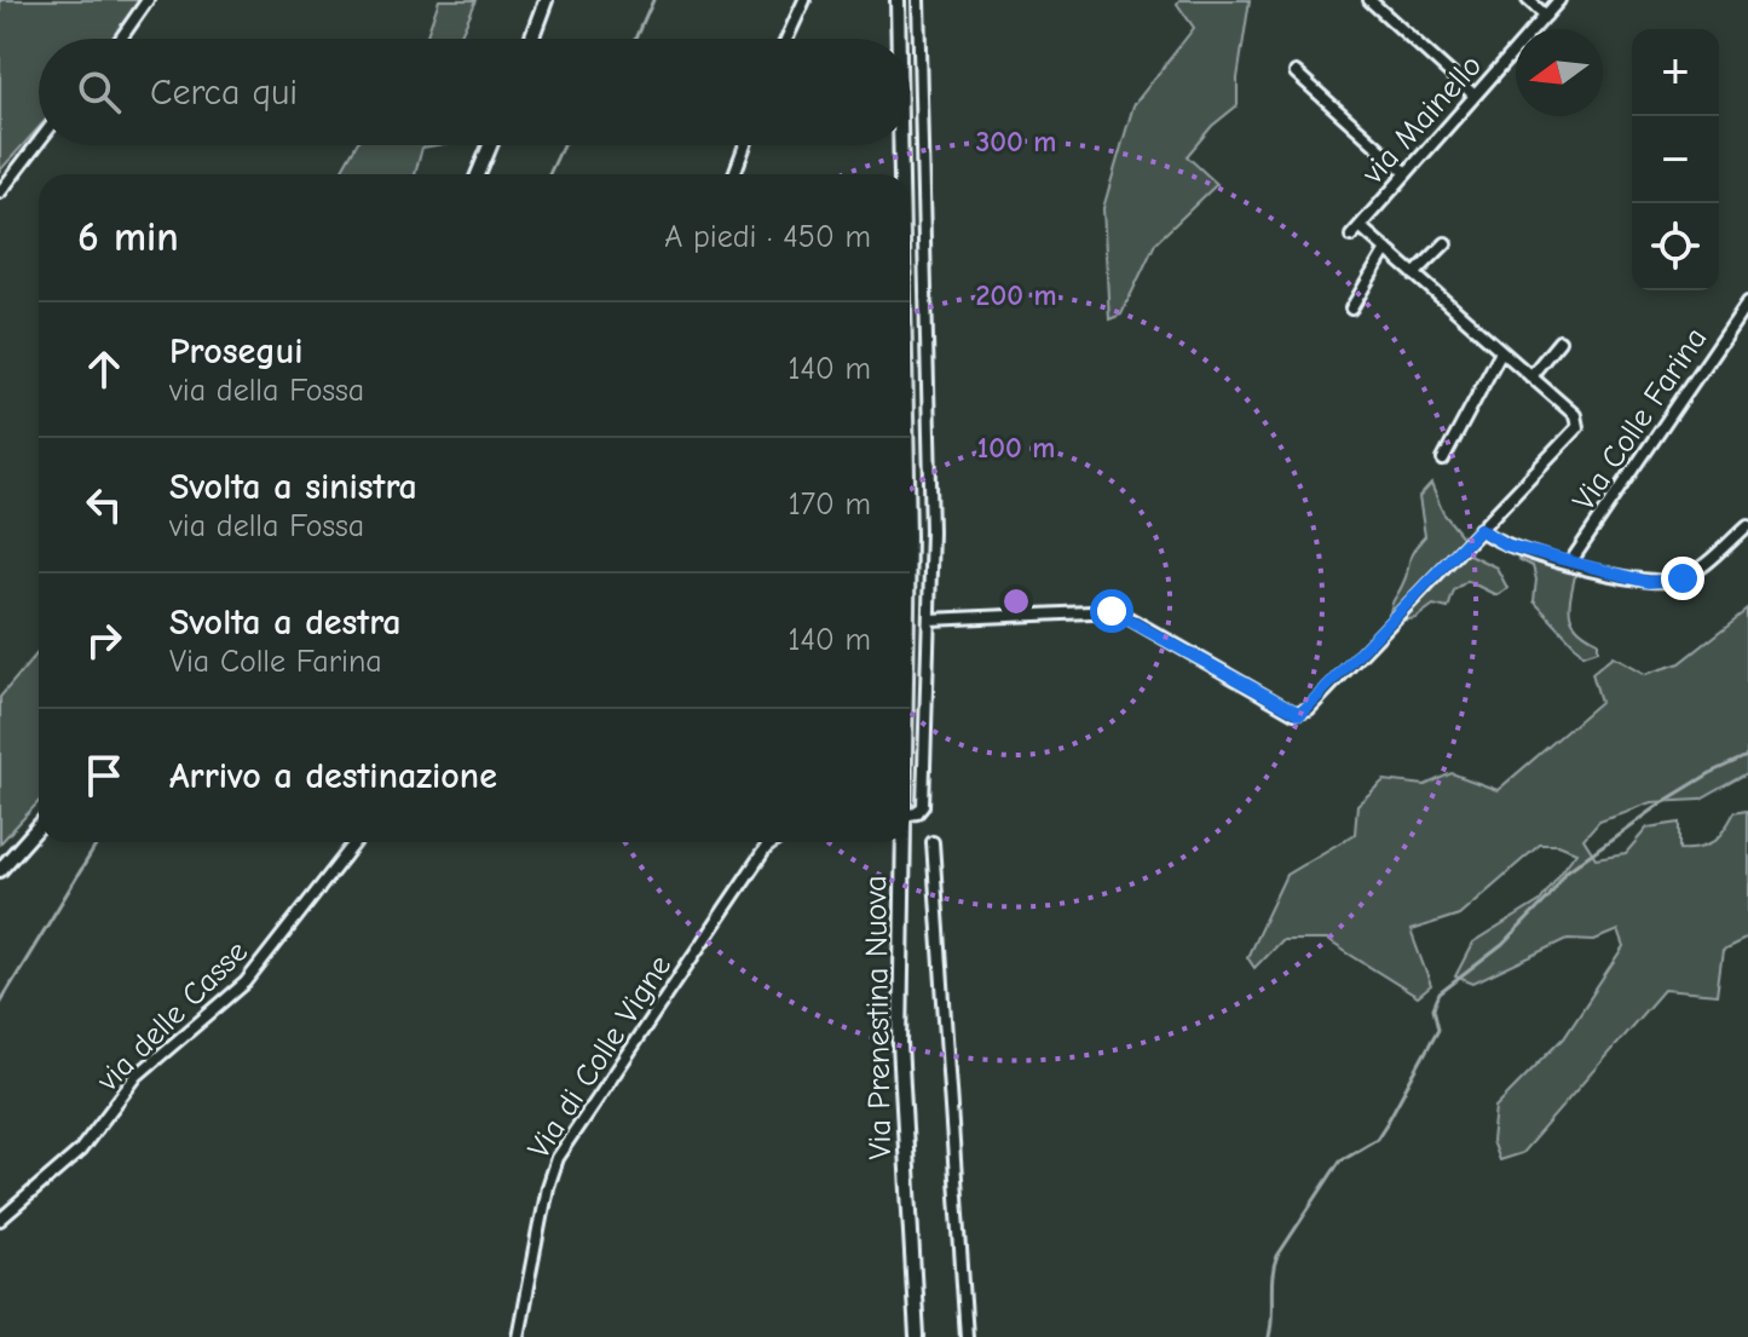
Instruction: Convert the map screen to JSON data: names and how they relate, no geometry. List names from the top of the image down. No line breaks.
{"streets":{"main road":["Via Prenestina Nuova"],"street":["via Mainello","Via Colle Farina","via delle Casse","Via di Colle Vigne"]},"north":"left","page":{"map_buttons":["+","−"],"search":"Cerca qui","heading":["6 min","A piedi · 450 m"],"list":[["Prosegui","via della Fossa","140 m"],["Svolta a sinistra","via della Fossa","170 m"],["Svolta a destra","Via Colle Farina","140 m"],"Arrivo a destinazione"]},"rings":["300 m","200 m","100 m"]}
